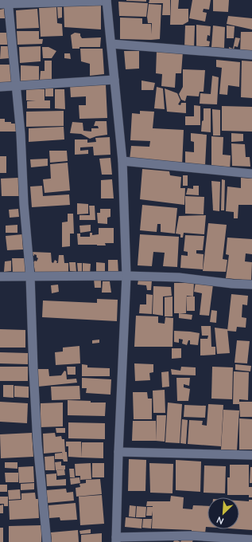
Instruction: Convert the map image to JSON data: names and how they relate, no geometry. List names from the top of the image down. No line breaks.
{"north":"bottom left"}
